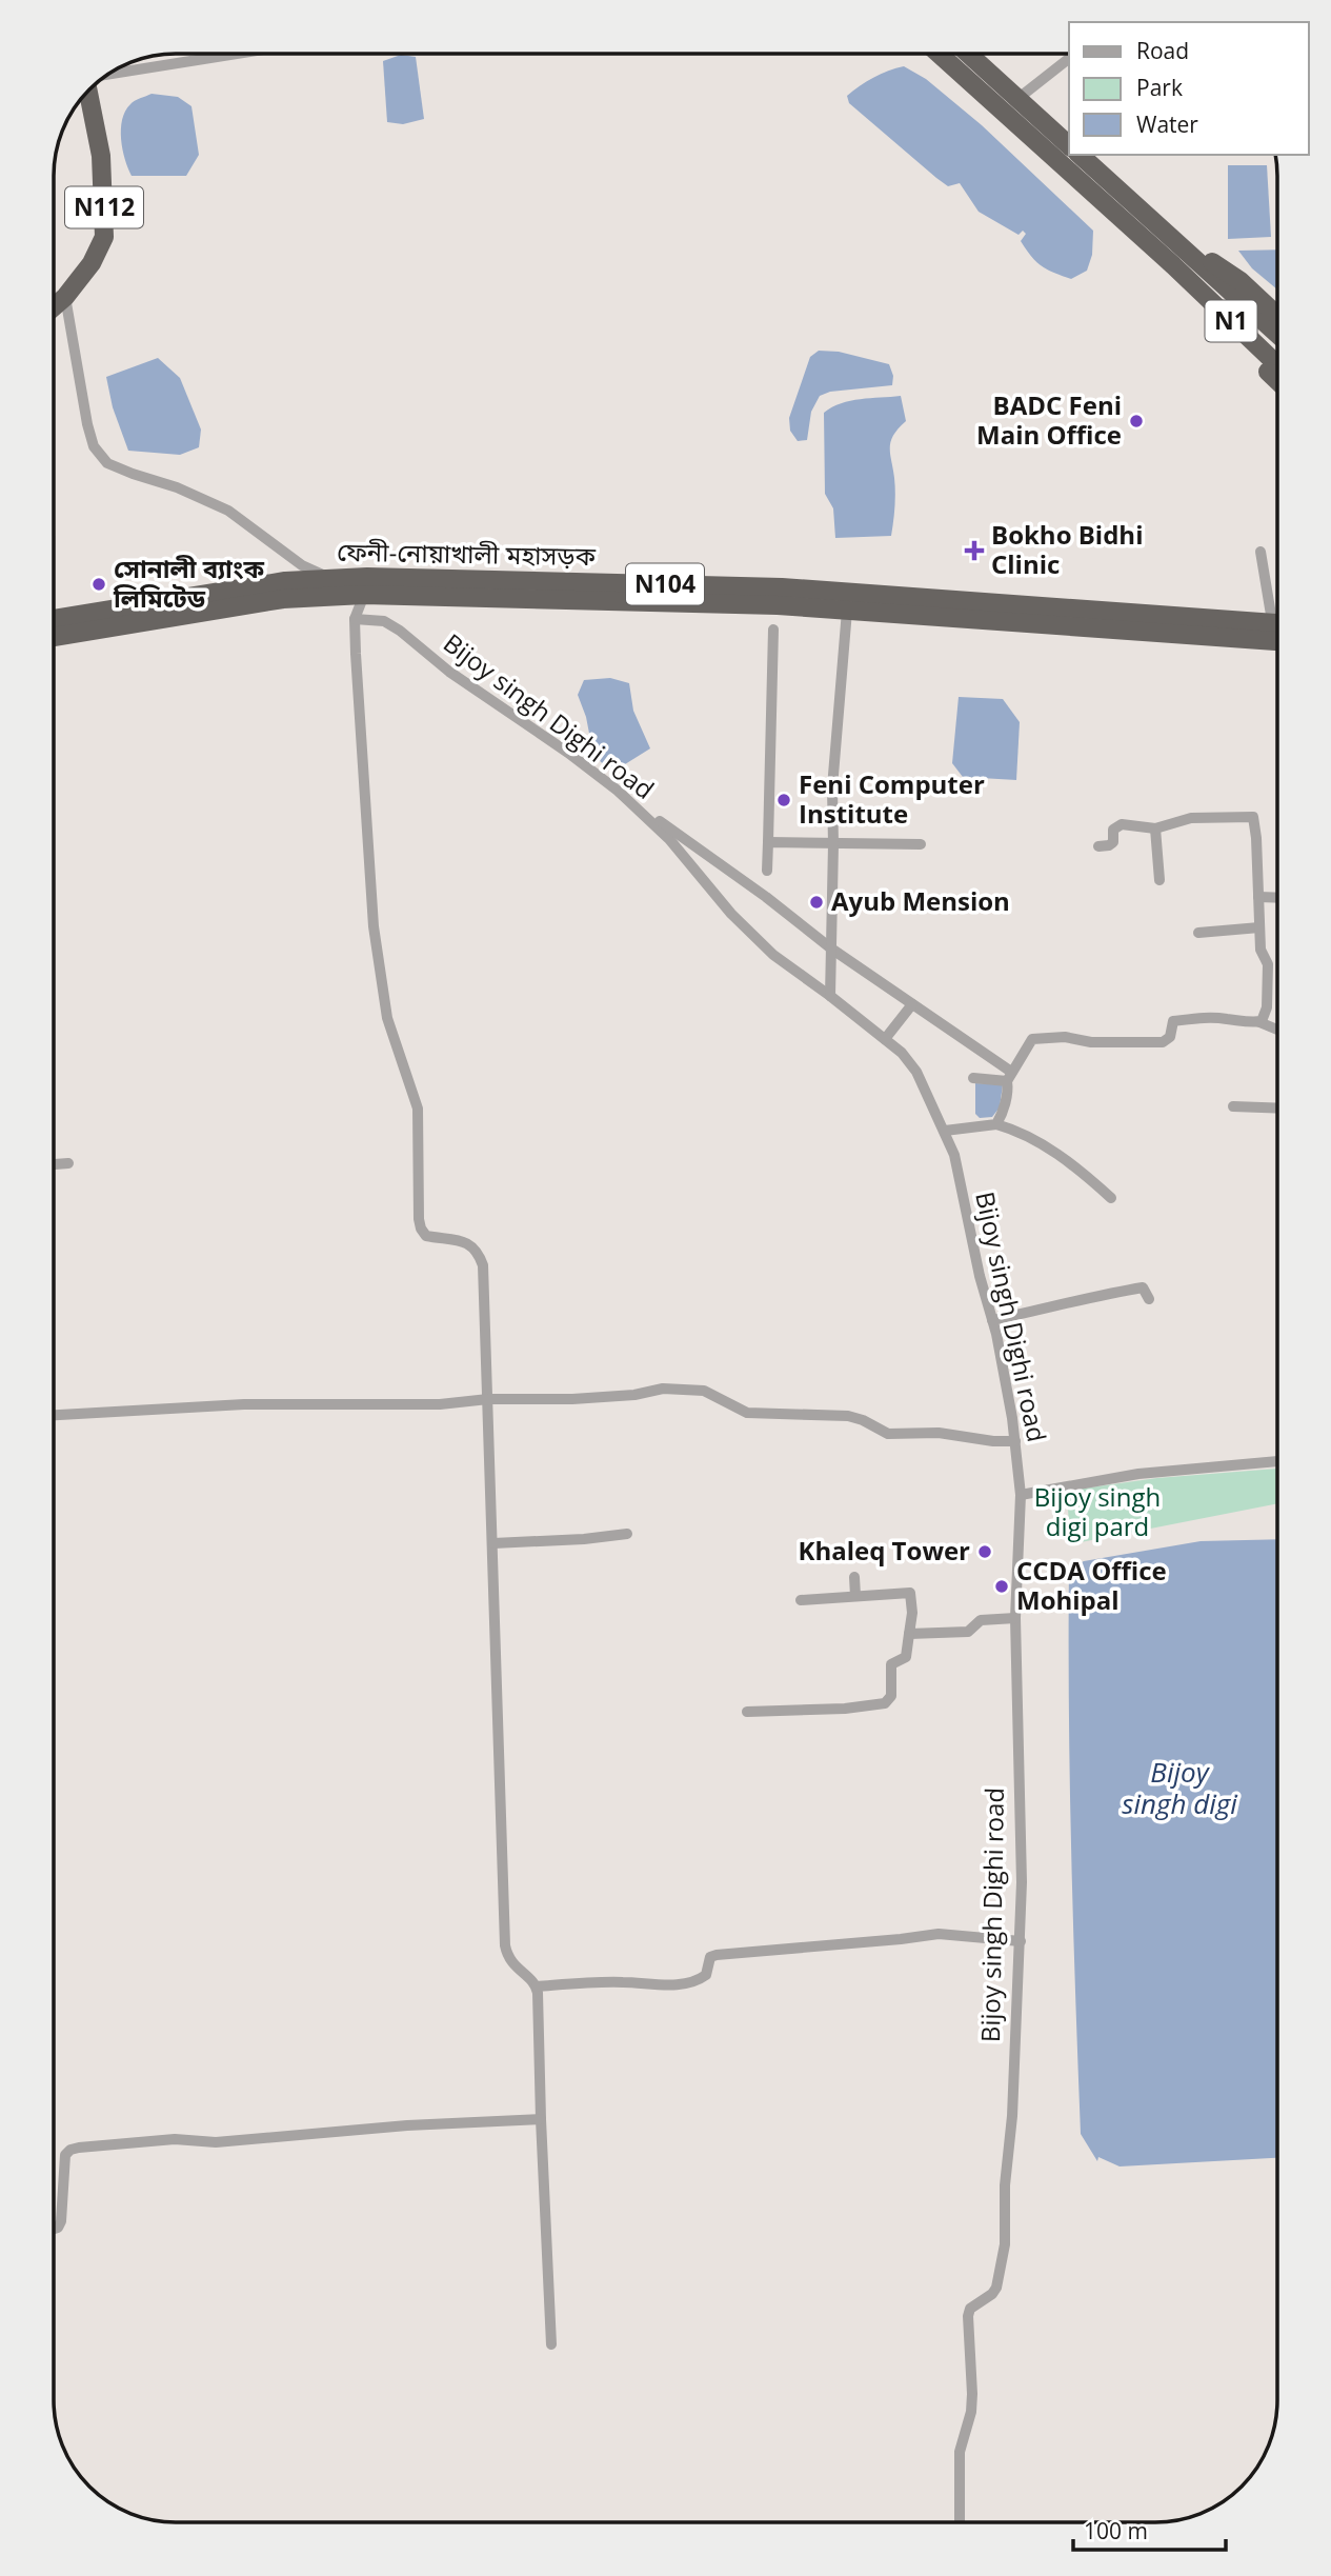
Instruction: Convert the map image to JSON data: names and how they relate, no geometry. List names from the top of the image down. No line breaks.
{"streets":{"highway":["N112","N1","ফেনী-নোয়াখালী মহাসড়ক","N104"],"street":["Bijoy singh Dighi road"]},"water":["Bijoy singh digi"],"parks":["Bijoy singh digi pard"],"places":{"other":["BADC Feni Main Office","সোনালী ব্যাংক লিমিটেড","Feni Computer Institute","Ayub Mension","Khaleq Tower","CCDA Office Mohipal"],"health":["Bokho Bidhi Clinic"]},"legend":["Road","Park","Water"],"scale_bar":"100 m"}
